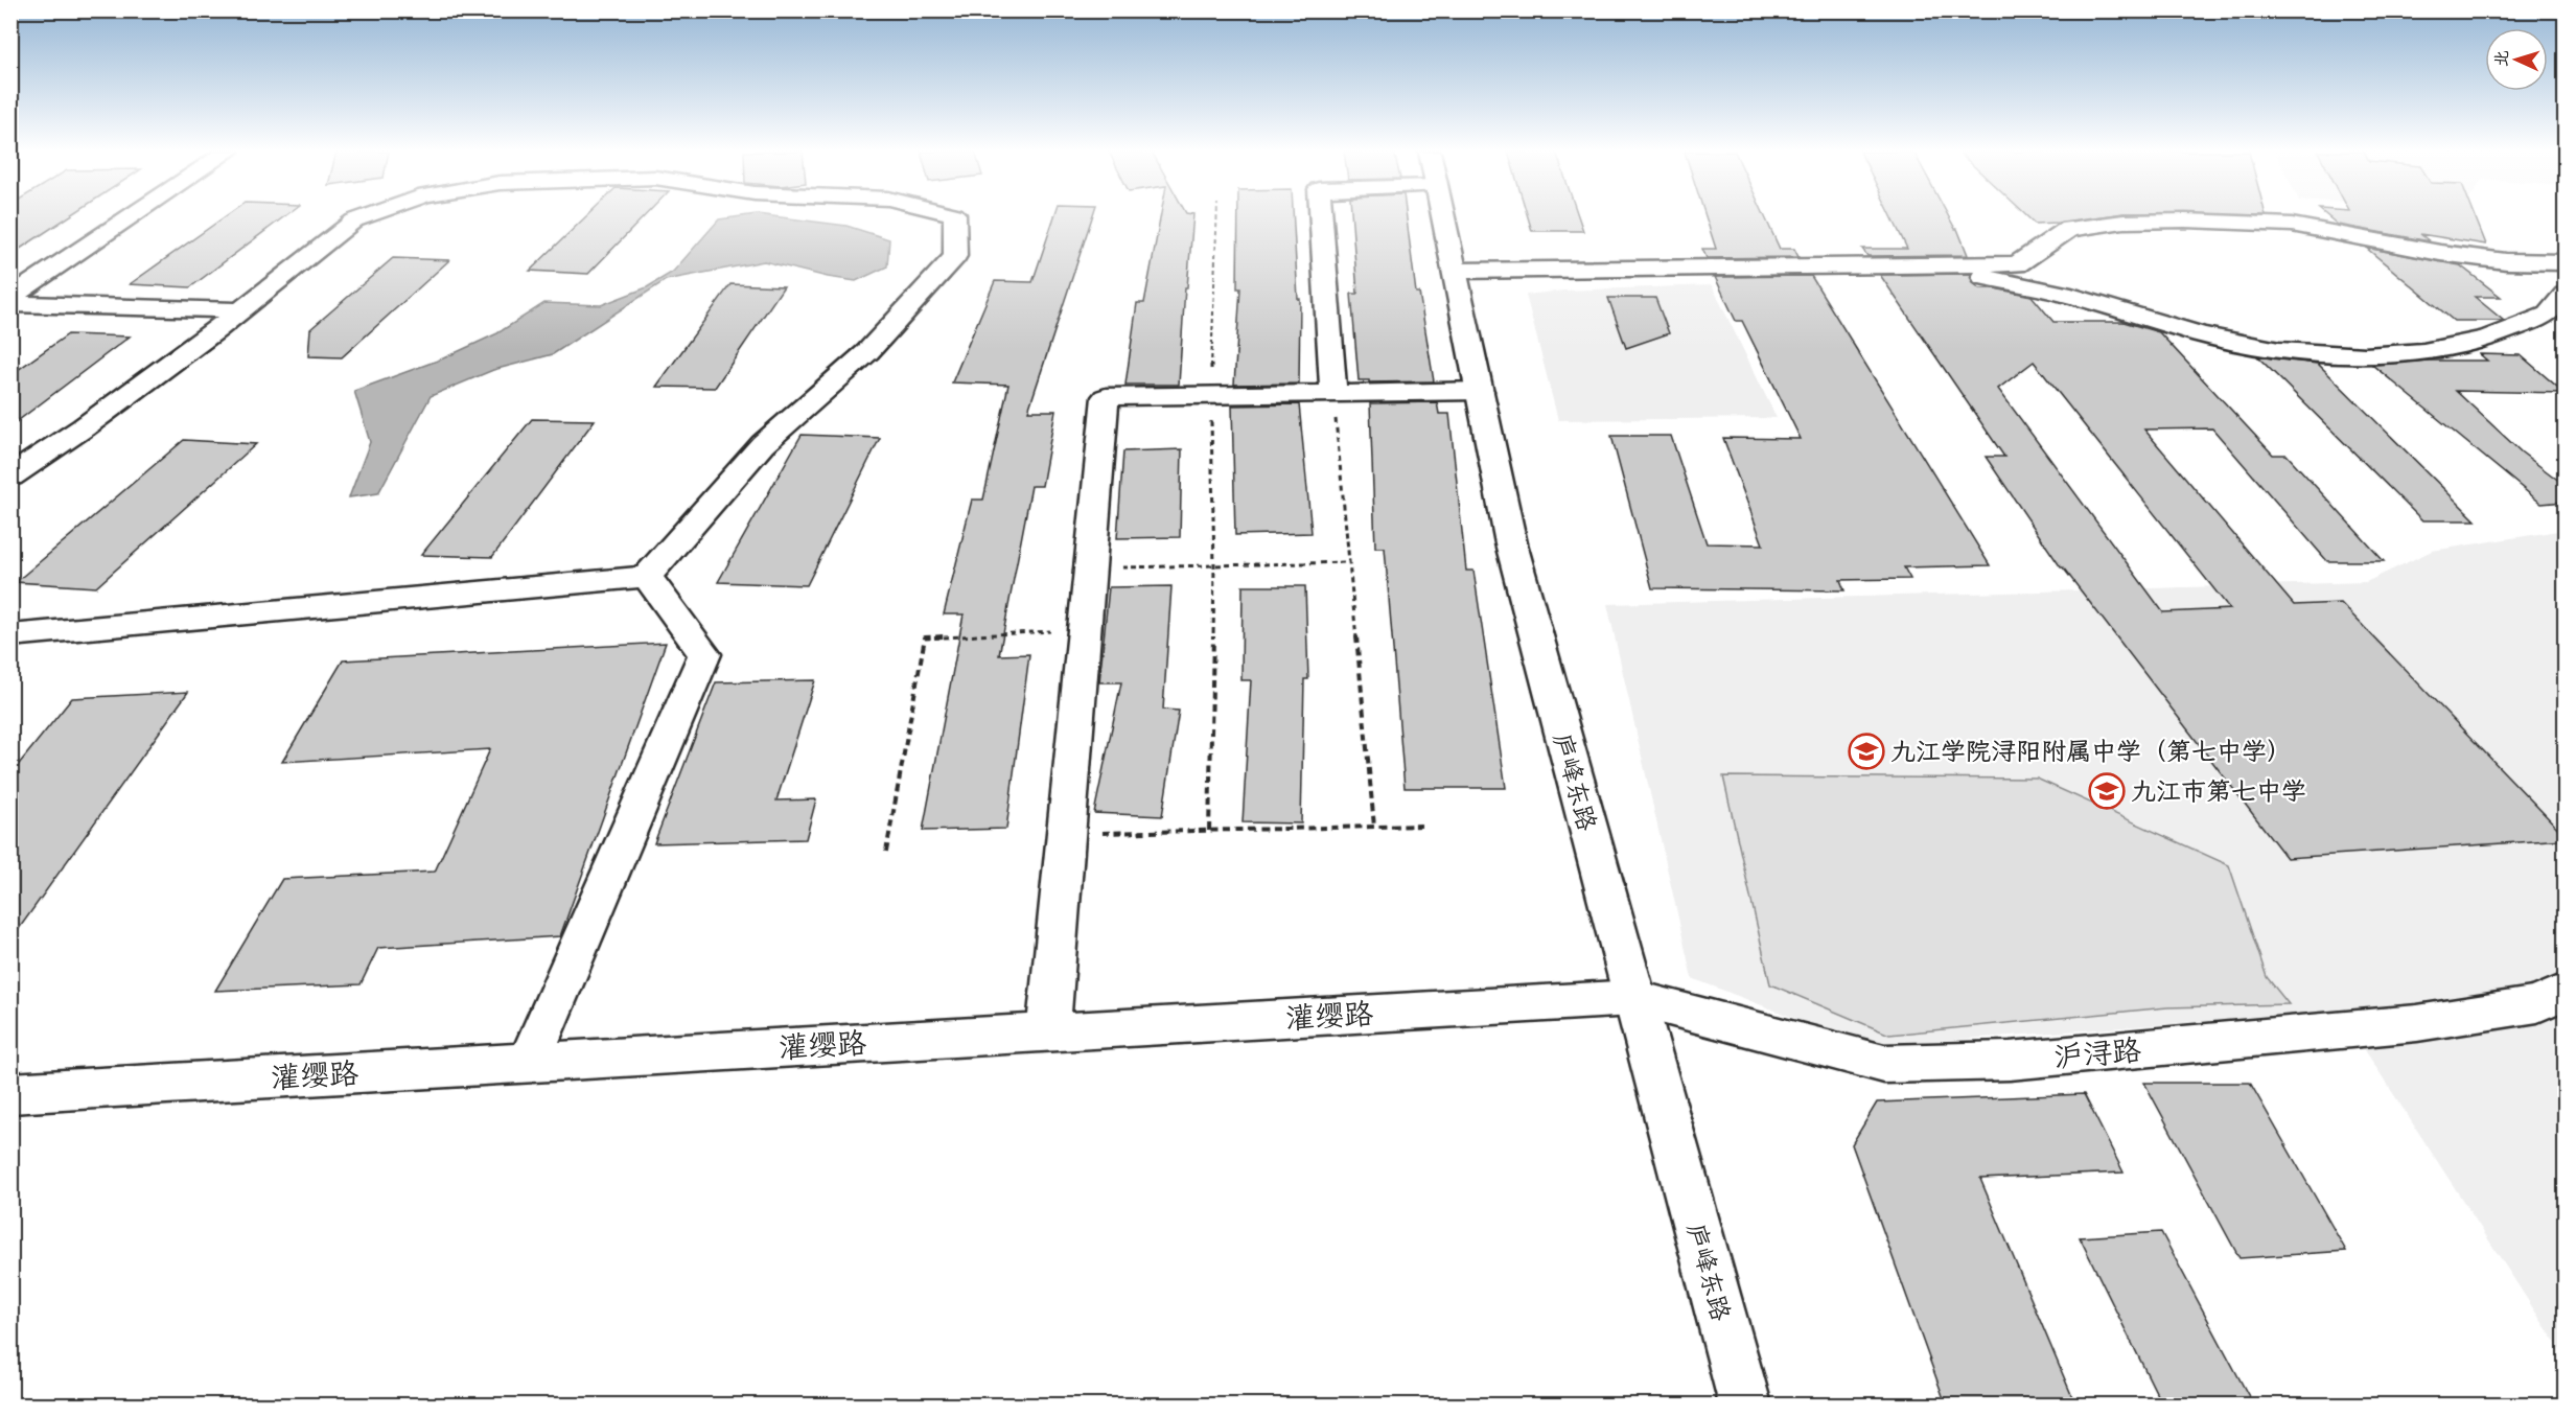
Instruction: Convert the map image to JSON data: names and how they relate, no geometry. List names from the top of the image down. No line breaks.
{"streets":{"street":["庐峰东路","灌缨路","沪浔路"]},"crossings":[["庐峰东路","灌缨路"],["庐峰东路","沪浔路"],["灌缨路","沪浔路"]],"places":{"school or university":["九江学院浔阳附属中学（第七中学）","九江市第七中学"]},"north":"left"}
